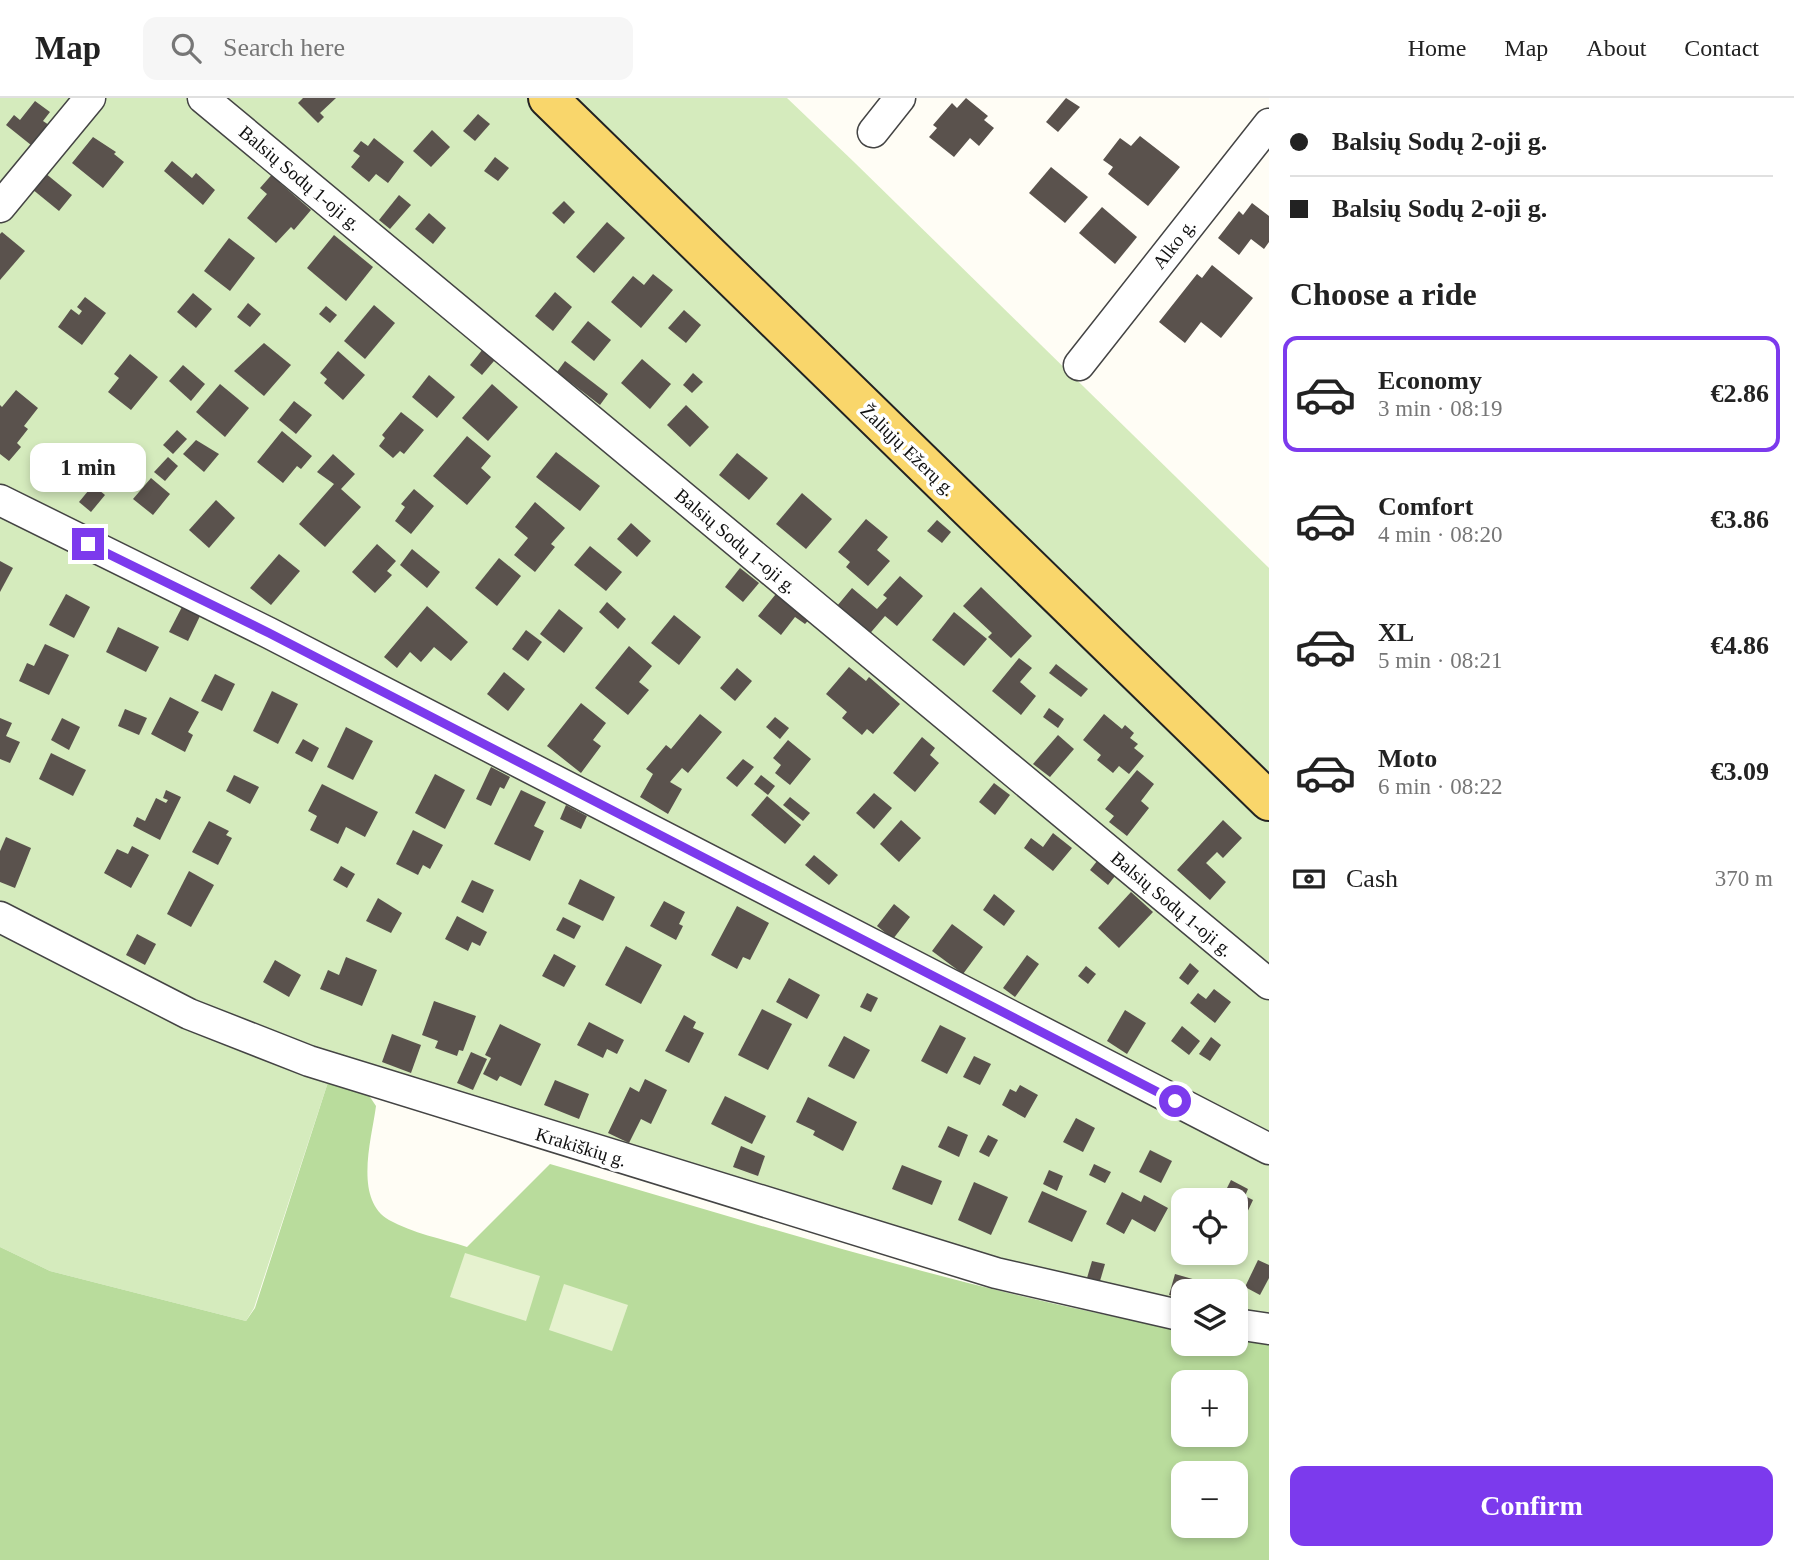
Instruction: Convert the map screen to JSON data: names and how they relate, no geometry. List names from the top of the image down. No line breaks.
{"streets":{"main road":["Žaliųjų Ežerų g."],"street":["Balsių Sodų 1-oji g.","Alko g.","Krakiškių g."]},"page":{"header":"Map","search":"Search here","nav":["Home","Map","About","Contact"],"banner":["Balsių Sodų 2-oji g.","Balsių Sodų 2-oji g."],"heading":"Choose a ride","list":[{"name":"Economy","note":"3 min · 08:19","value":"€2.86"},{"name":"Comfort","note":"4 min · 08:20","value":"€3.86"},{"name":"XL","note":"5 min · 08:21","value":"€4.86"},{"name":"Moto","note":"6 min · 08:22","value":"€3.09"}],"bubble":"1 min","pay":["Cash","370 m"],"map_buttons":["+","−"],"buttons":"Confirm"}}
